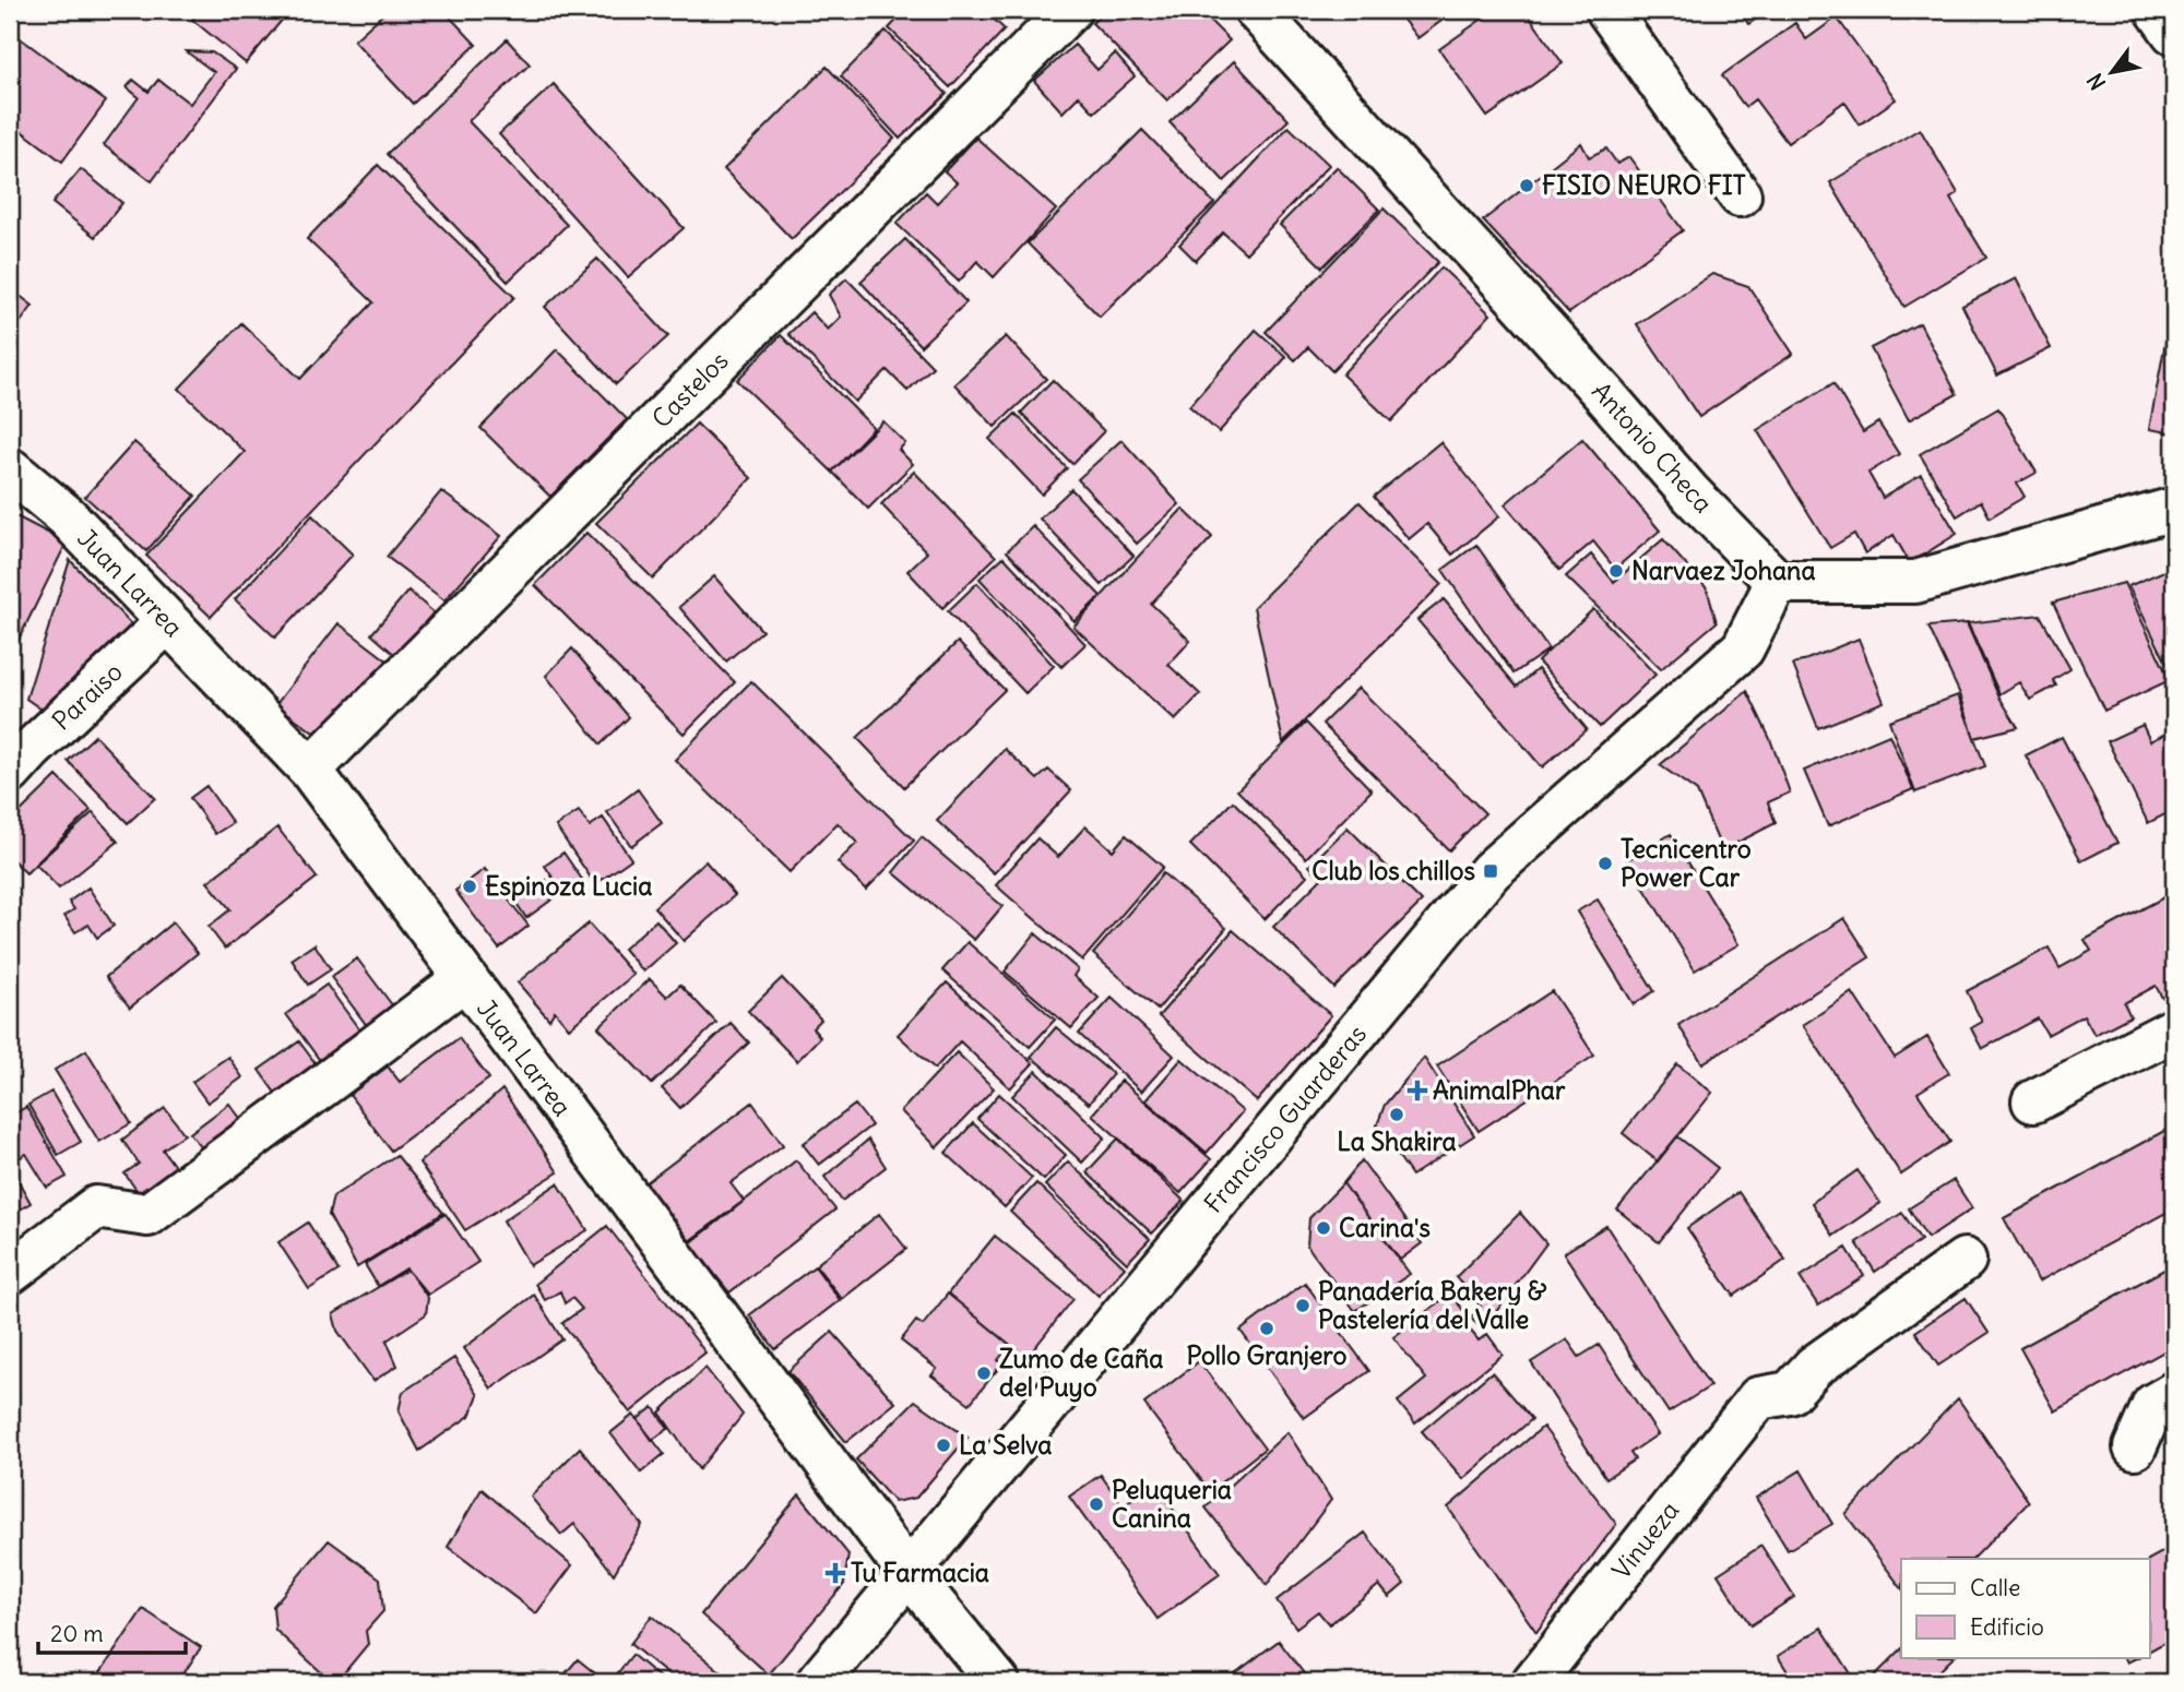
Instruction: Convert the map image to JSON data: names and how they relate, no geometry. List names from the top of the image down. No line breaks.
{"streets":{"street":["Castelos","Antonio Checa","Juan Larrea","Paraiso","Francisco Guarderas","Vinueza"]},"crossings":[["Castelos","Juan Larrea"],["Antonio Checa","Francisco Guarderas"],["Juan Larrea","Paraiso"],["Juan Larrea","Francisco Guarderas"]],"places":{"other":["FISIO NEURO FIT","Narvaez Johana","Tecnicentro Power Car","Espinoza Lucia","La Shakira","Carina's","Panadería Bakery & Pastelería del Valle","Pollo Granjero","Zumo de Caña del Puyo","La Selva","Peluqueria Canina"],"transit":["Club los chillos"],"health":["AnimalPhar","Tu Farmacia"]},"legend":["Calle","Edificio"],"scale_bar":"20 m","north":"bottom left"}
